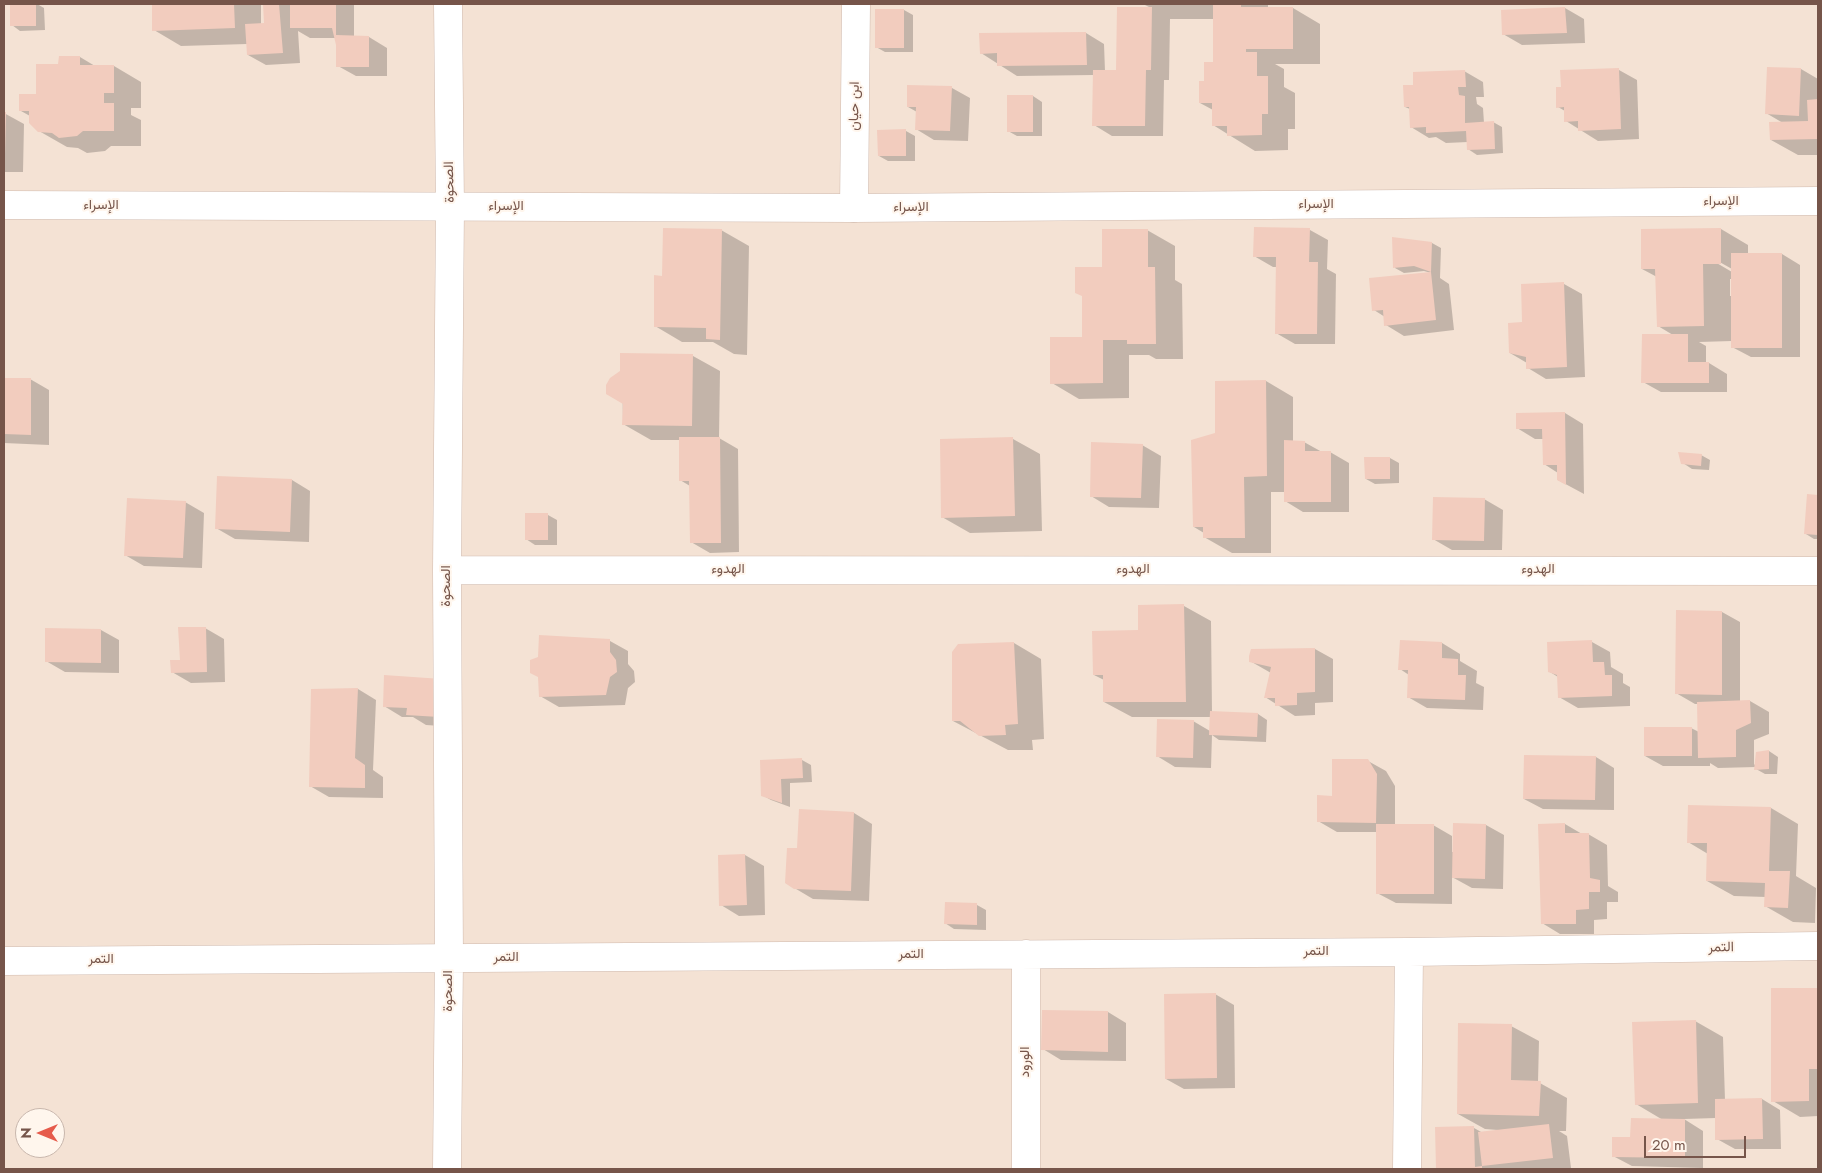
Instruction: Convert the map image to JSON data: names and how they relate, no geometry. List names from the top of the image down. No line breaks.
{"streets":{"street":["ابن حيان","الصحوة","الإسراء","الهدوء","التمر","الورود"]},"crossings":[["ابن حيان","الإسراء"],["الصحوة","الإسراء"],["الصحوة","الهدوء"],["الصحوة","التمر"],["التمر","الورود"]],"scale_bar":"20 m","north":"left"}
